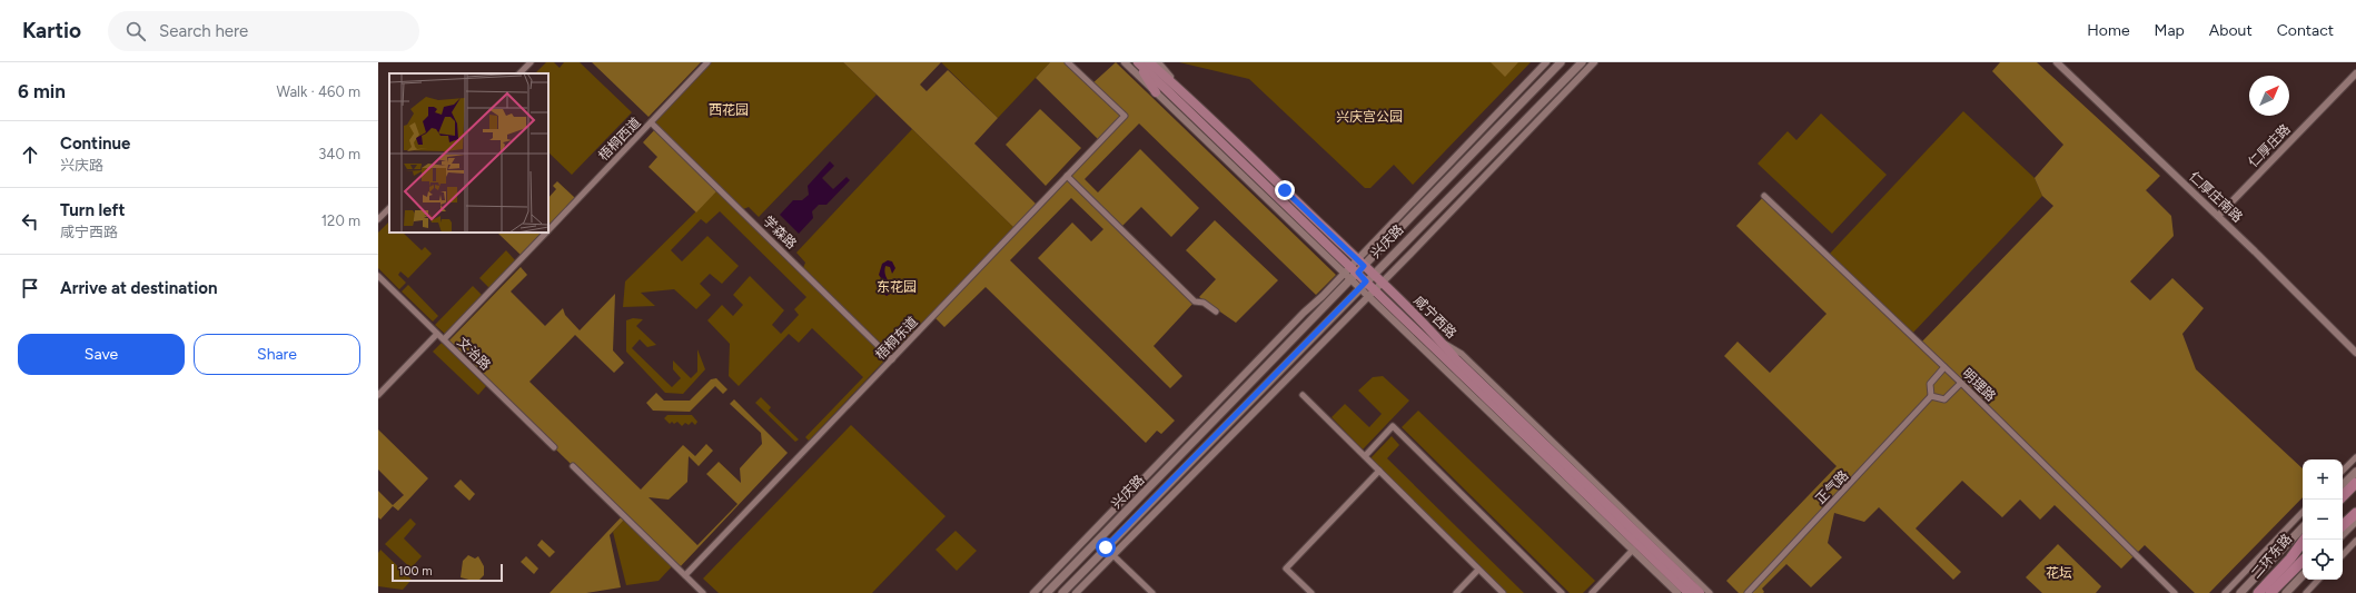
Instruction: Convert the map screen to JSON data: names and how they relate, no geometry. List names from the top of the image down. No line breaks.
{"streets":{"highway":["二环东路"],"main road":["兴庆路","咸宁西路"],"street":["梧桐西道","仁厚庄路","仁厚庄南路","学森路","梧桐东道","文治路","明理路","正气路"]},"crossings":[["梧桐西道","学森路"],["梧桐西道","文治路"],["仁厚庄路","仁厚庄南路"],["学森路","梧桐东道"],["兴庆路","咸宁西路"]],"parks":["西花园","兴庆宫公园","东花园","花坛"],"scale_bar":"100 m","north":"top right","page":{"header":"Kartio","search":"Search here","nav":["Home","Map","About","Contact"],"heading":["6 min","Walk · 460 m"],"list":[["Continue","兴庆路","340 m"],["Turn left","咸宁西路","120 m"],"Arrive at destination"],"buttons":["Save","Share"],"map_buttons":["+","−"],"scale":"100 m"}}
